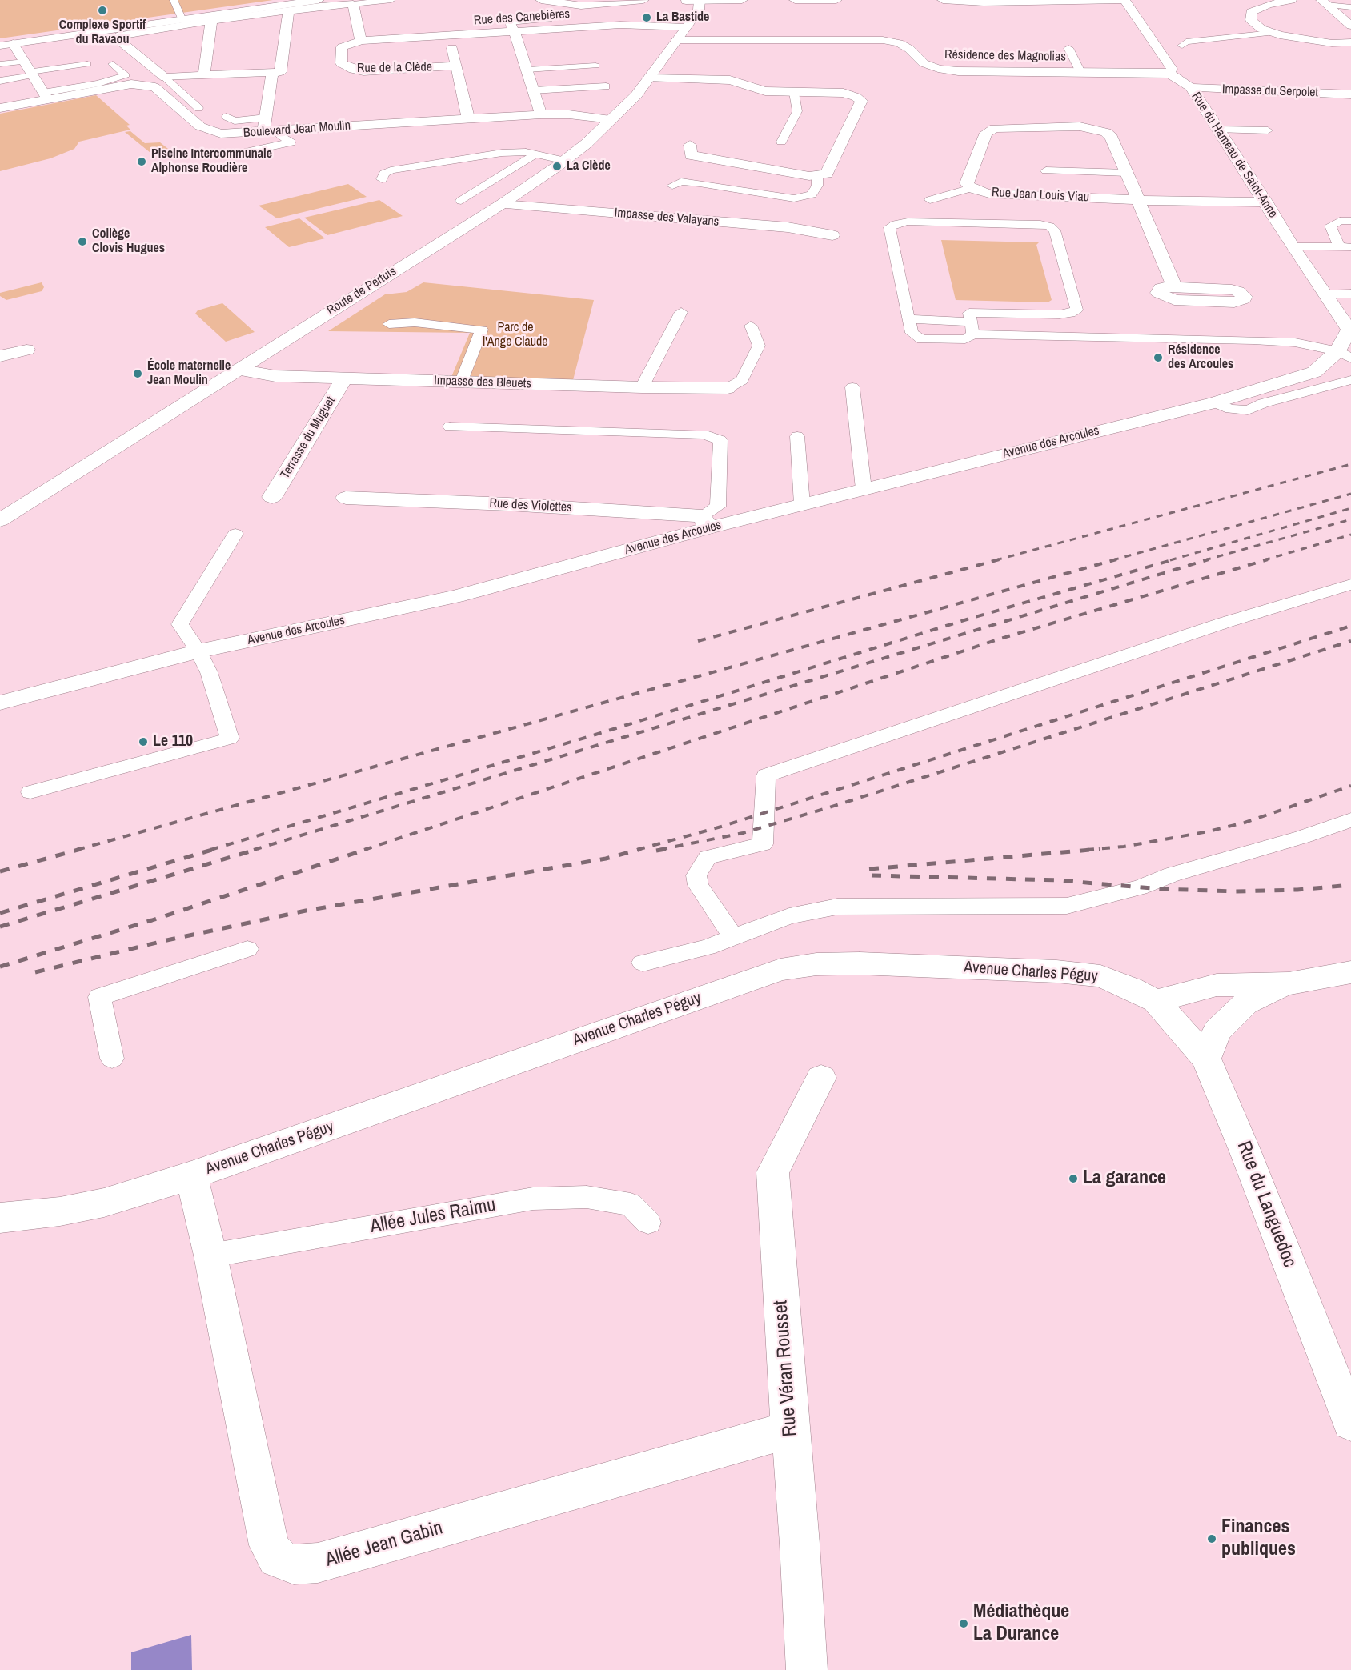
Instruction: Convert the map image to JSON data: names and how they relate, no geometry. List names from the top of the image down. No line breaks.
{"streets":{"street":["Rue des Canebières","Résidence des Magnolias","Rue de la Clède","Impasse du Serpolet","Boulevard Jean Moulin","Rue du Hameau de Saint-Anne","Rue Jean Louis Viau","Impasse des Valayans","Route de Pertuis","Impasse des Bleuets","Terrasse du Muguet","Avenue des Arcoules","Rue des Violettes","Avenue Charles Péguy","Rue du Languedoc","Rue Véran Rousset","Allée Jean Gabin"],"lane":["Allée Jules Raimu"]},"crossings":[["Rue des Canebières","Rue de la Clède"],["Rue des Canebières","Route de Pertuis"],["Résidence des Magnolias","Rue du Hameau de Saint-Anne"],["Résidence des Magnolias","Route de Pertuis"],["Impasse du Serpolet","Rue du Hameau de Saint-Anne"],["Boulevard Jean Moulin","Route de Pertuis"],["Rue du Hameau de Saint-Anne","Rue Jean Louis Viau"],["Rue du Hameau de Saint-Anne","Avenue des Arcoules"],["Impasse des Valayans","Route de Pertuis"],["Route de Pertuis","Impasse des Bleuets"],["Impasse des Bleuets","Terrasse du Muguet"],["Avenue des Arcoules","Rue des Violettes"],["Avenue Charles Péguy","Rue du Languedoc"],["Avenue Charles Péguy","Allée Jean Gabin"],["Allée Jules Raimu","Allée Jean Gabin"],["Rue Véran Rousset","Allée Jean Gabin"]],"parks":["Parc de l'Ange Claude"],"places":["Complexe Sportif du Ravaou","La Bastide","Piscine Intercommunale Alphonse Roudière","La Clède","Collège Clovis Hugues","Résidence des Arcoules","École maternelle Jean Moulin","Le 110","La garance","Finances publiques","Médiathèque La Durance"]}
